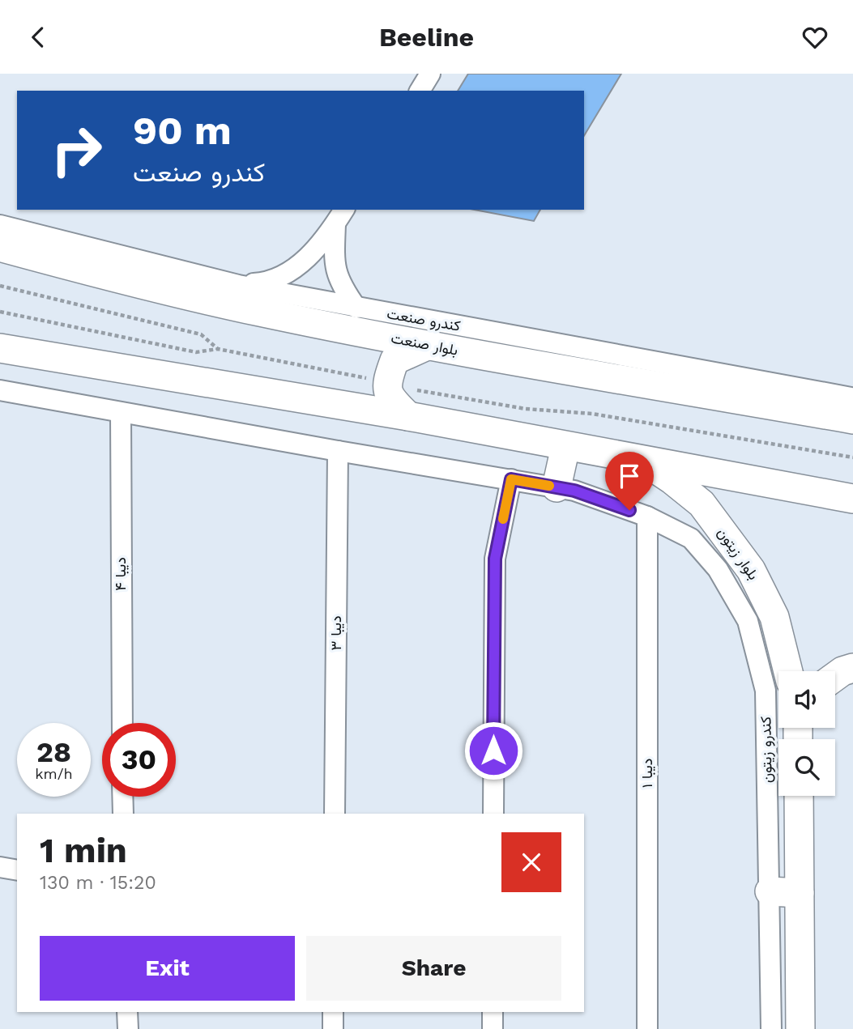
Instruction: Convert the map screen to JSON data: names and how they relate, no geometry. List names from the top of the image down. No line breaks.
{"streets":{"main road":["بلوار صنعت","بلوار زیتون"],"street":["کندرو صنعت","دیبا ۴","دیبا ۳","کندرو زیتون","دیبا ۱"]},"crossings":[["کندرو صنعت","بلوار صنعت"],["کندرو زیتون","دیبا ۱"]],"page":{"header":"Beeline","turn":["90 m","کندرو صنعت"],"speed":"28 km/h","limit":"30","heading":["1 min","130 m · 15:20"],"buttons":["Exit","Share"]}}
